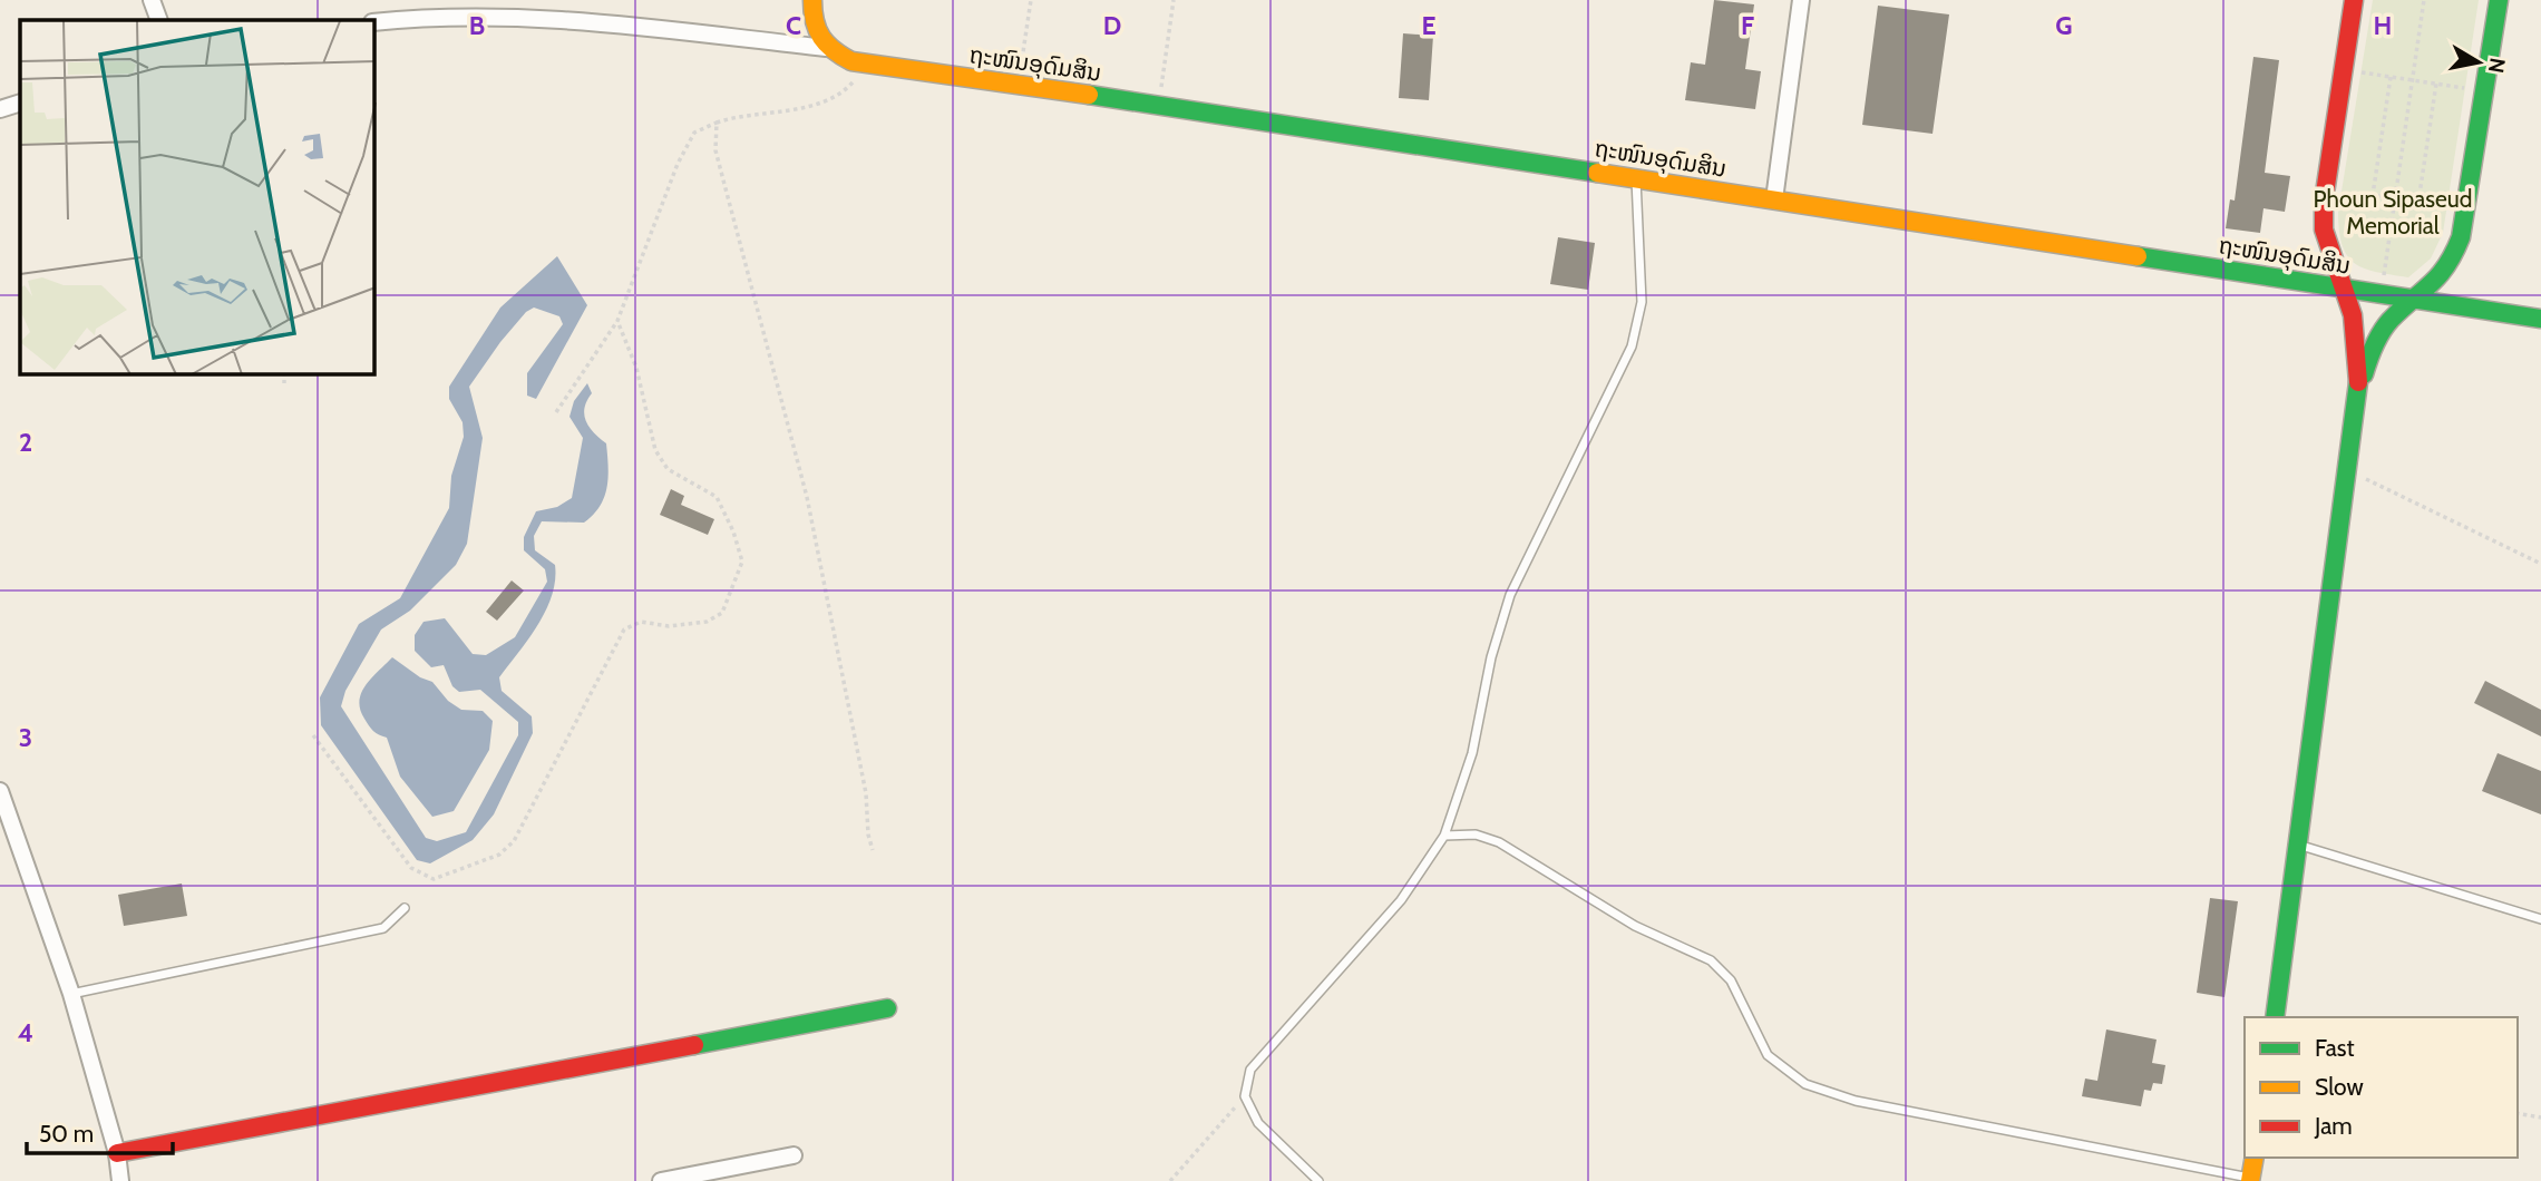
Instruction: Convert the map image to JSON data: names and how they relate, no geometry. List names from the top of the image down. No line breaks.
{"streets":{"street":["ຖະໜົນອຸດົມສິນ"]},"parks":["Phoun Sipaseud Memorial"],"legend":["Fast","Slow","Jam"],"scale_bar":"50 m","north":"right","grid":{"columns":["B","C","D","E","F","G","H"],"rows":["2","3","4"]}}
